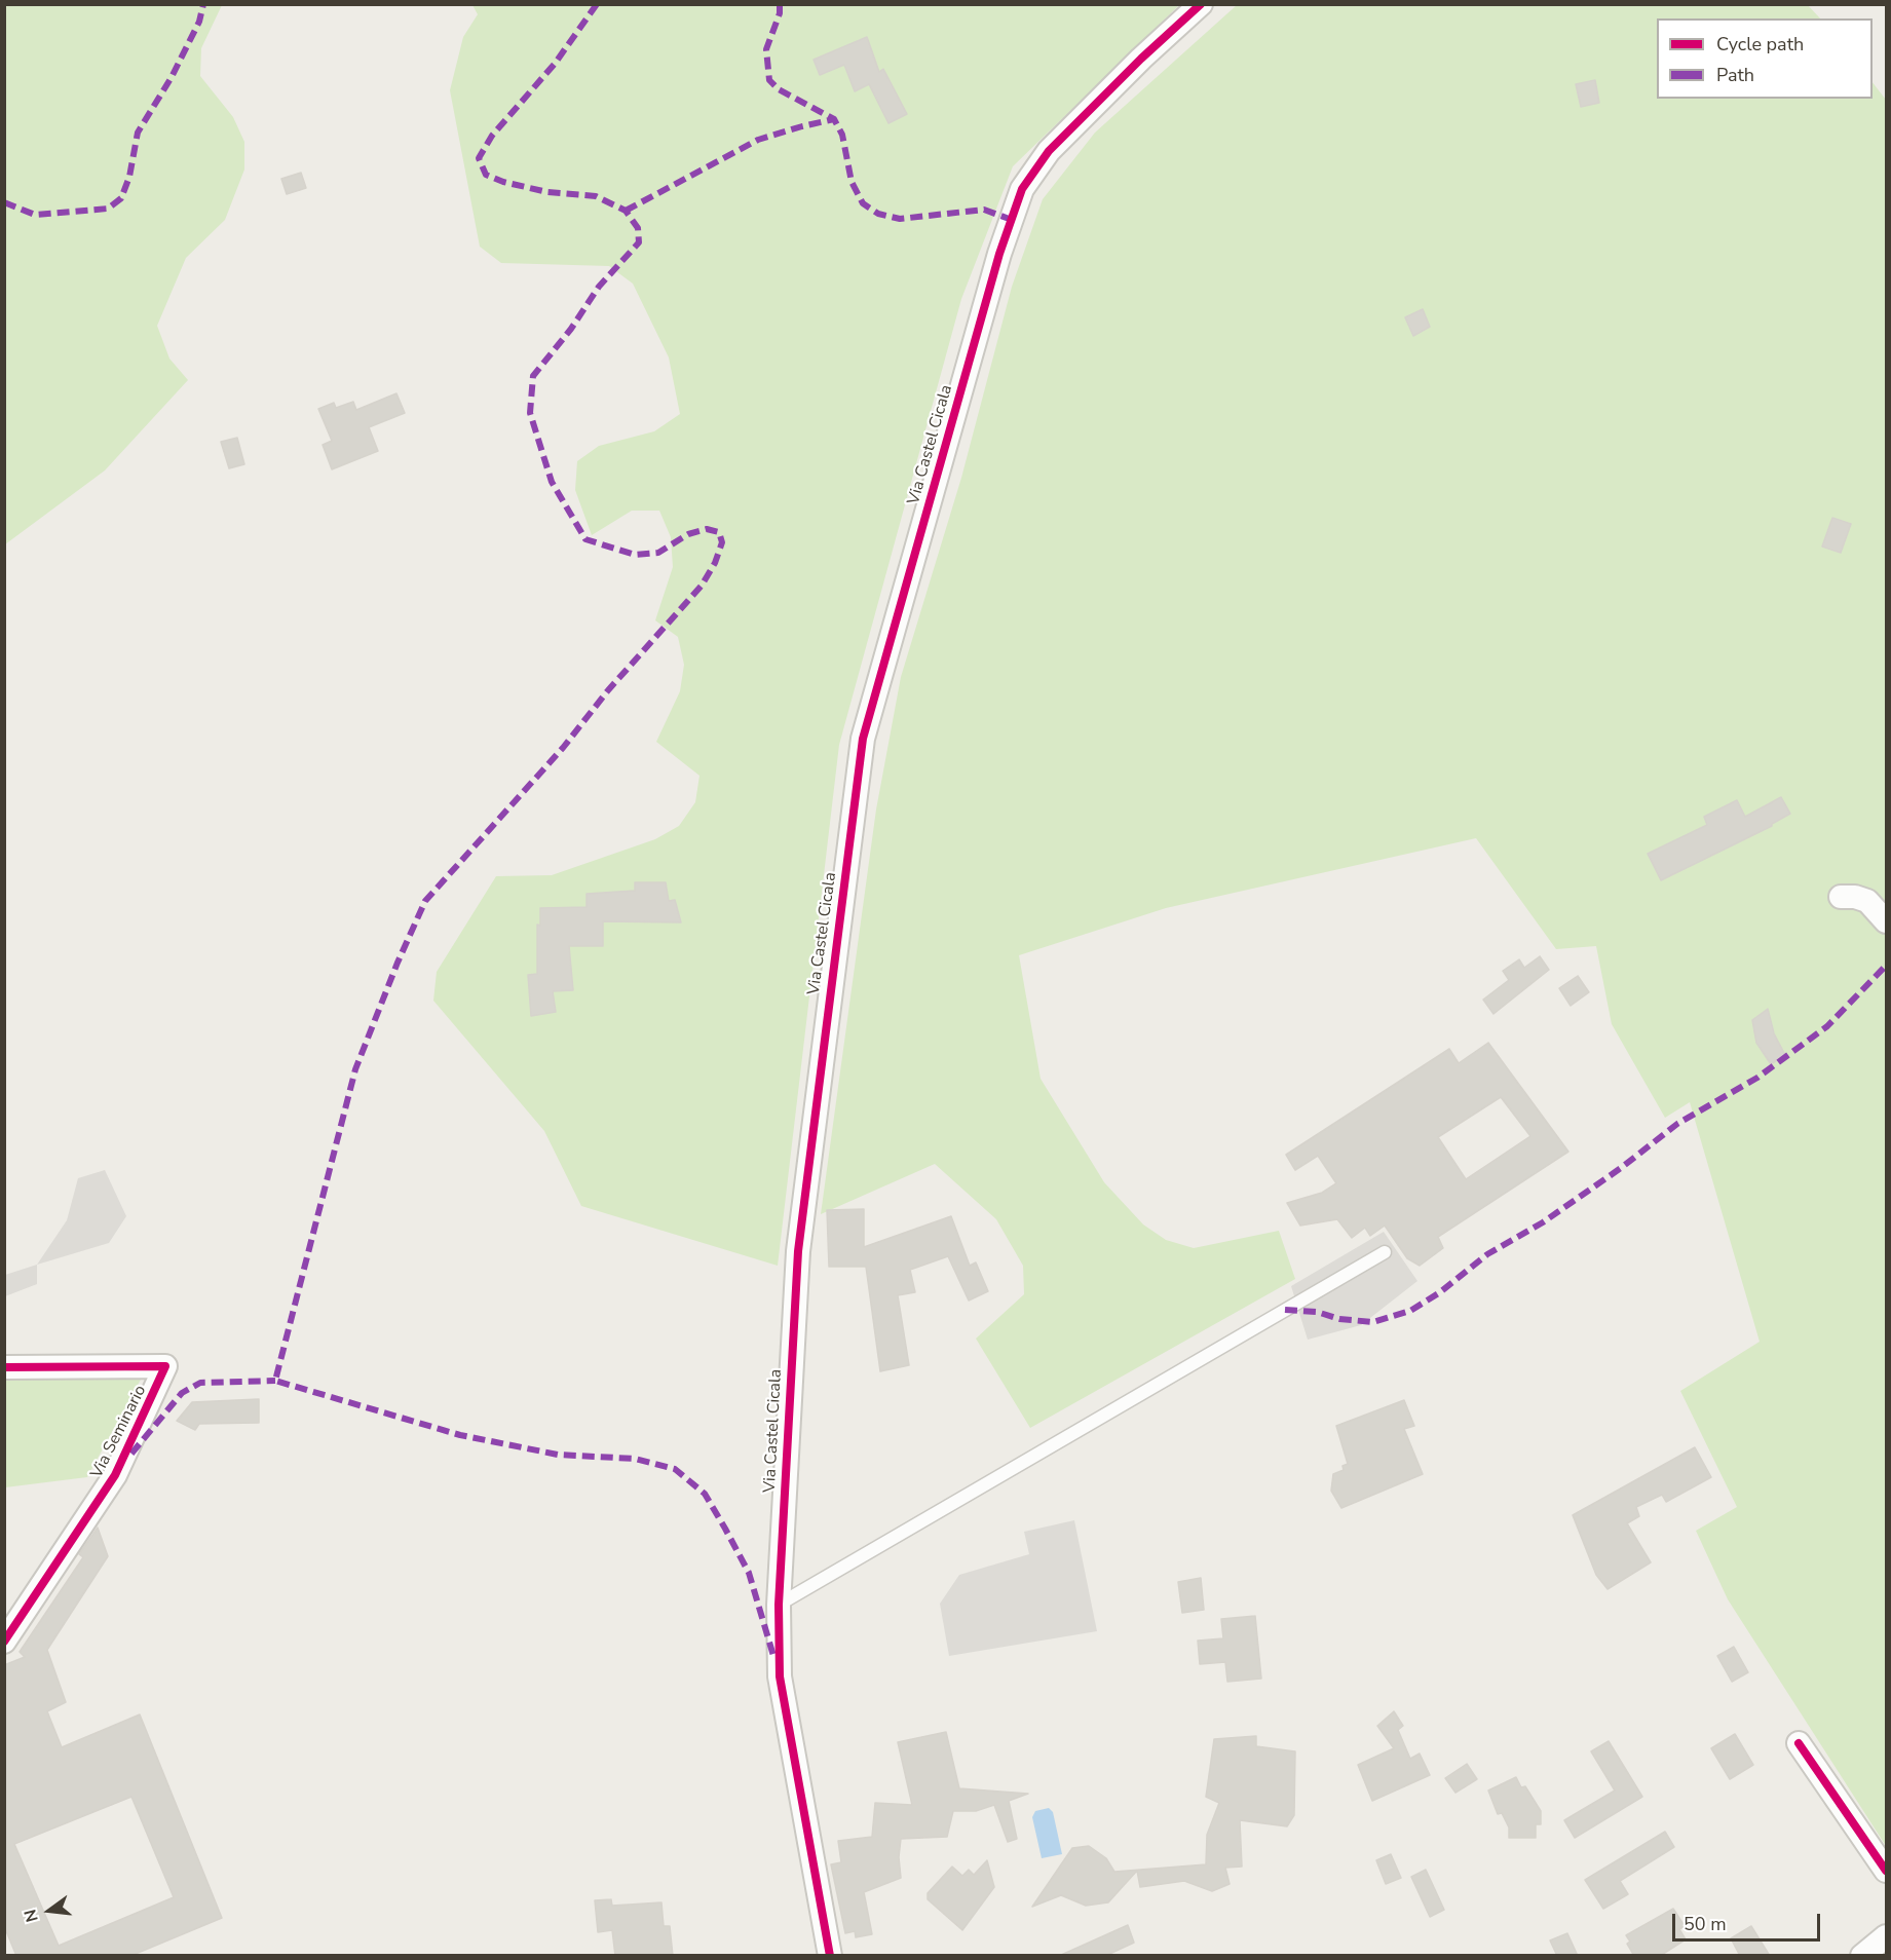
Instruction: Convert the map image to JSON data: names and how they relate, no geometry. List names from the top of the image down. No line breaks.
{"streets":{"street":["Via Castel Cicala","Via Seminario"]},"legend":["Cycle path","Path"],"scale_bar":"50 m","north":"left"}
